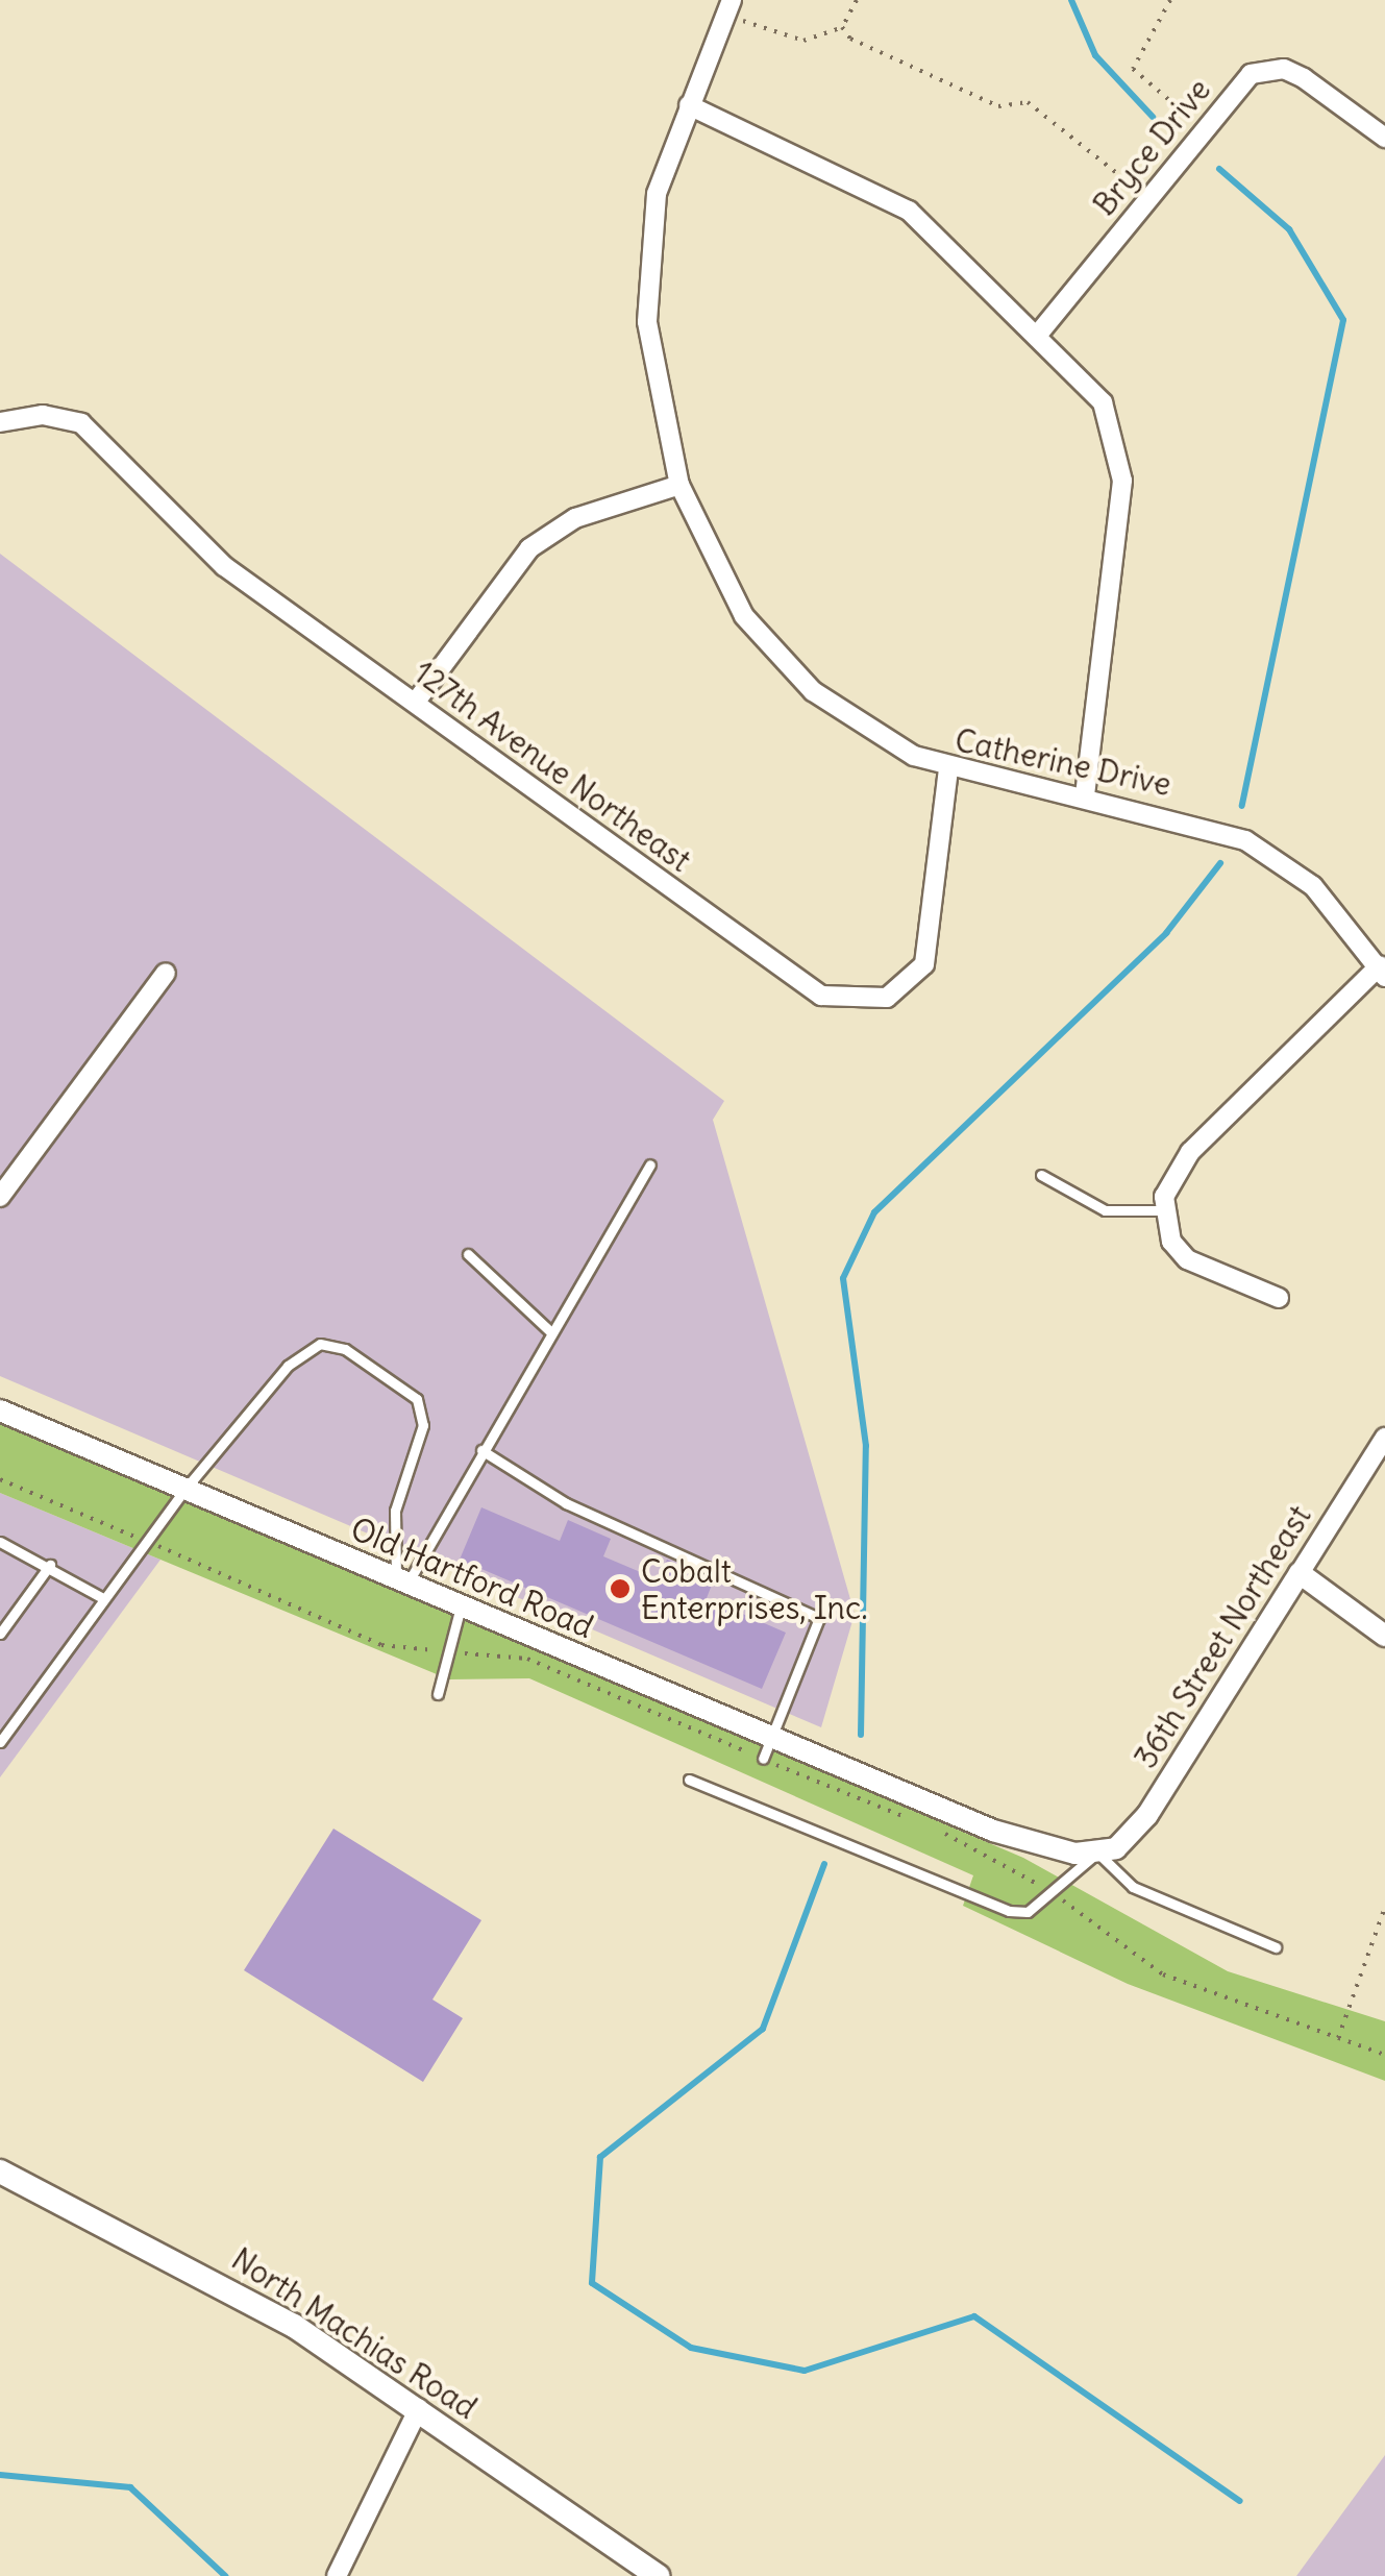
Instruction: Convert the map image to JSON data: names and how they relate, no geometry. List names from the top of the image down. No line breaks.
{"streets":{"main road":["North Machias Road"],"street":["Bryce Drive","Catherine Drive","127th Avenue Northeast","Old Hartford Road","36th Street Northeast"]},"crossings":[["Catherine Drive","127th Avenue Northeast"],["Old Hartford Road","36th Street Northeast"]],"places":["Cobalt Enterprises, Inc."]}
